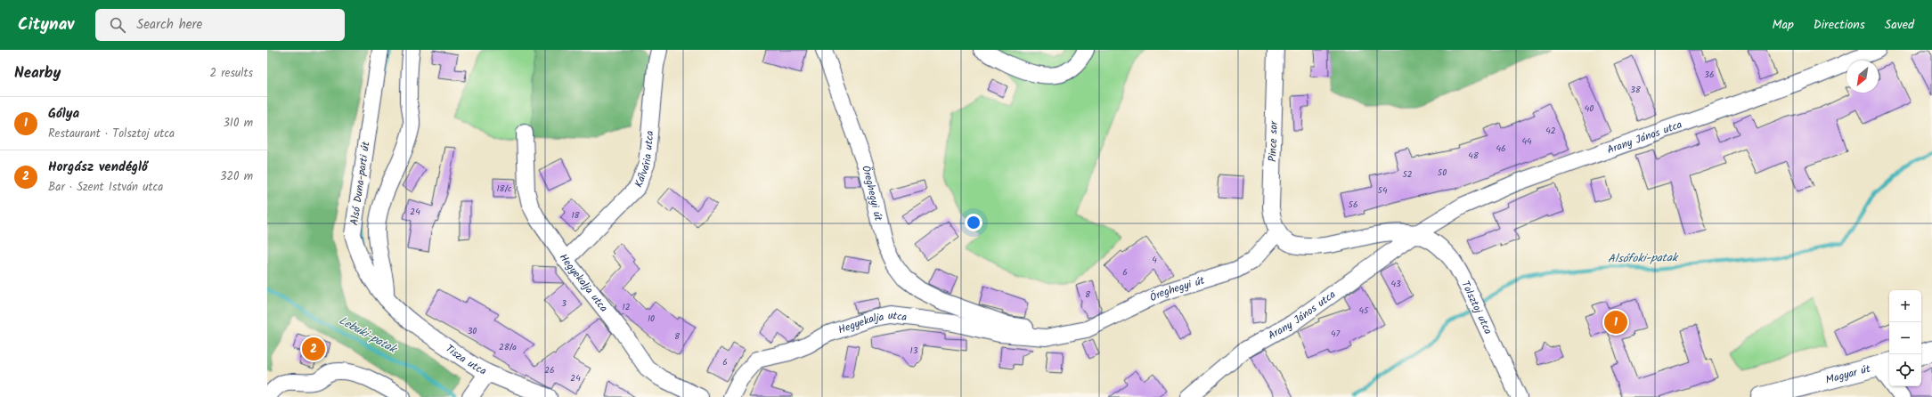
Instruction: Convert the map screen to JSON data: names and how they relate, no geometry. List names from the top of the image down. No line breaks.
{"streets":{"street":["Arany János utca","Pince sor","Kálvária utca","Alsó Duna-parti út","Öreghegyi út","Hegyekalja utca","Tolsztoj utca","Tisza utca","Magyar út"]},"crossings":[["Arany János utca","Tolsztoj utca"],["Pince sor","Öreghegyi út"],["Kálvária utca","Hegyekalja utca"],["Alsó Duna-parti út","Tisza utca"],["Öreghegyi út","Hegyekalja utca"]],"water":["Alsófoki-patak","Lebuki-patak"],"house_numbers":["36","38","40","42","44","46","48","50","52","18/c","54","56","24","18","4","6","43","8","3","12","45","10","30","47","8","28/a","13","6","26","24"],"north":"bottom left","page":{"header":"Citynav","search":"Search here","nav":["Map","Directions","Saved"],"heading":["Nearby","2 results"],"list":[{"mark":"1","name":"Gólya","note":"Restaurant · Tolsztoj utca","value":"310 m"},{"mark":"2","name":"Horgász vendéglő","note":"Bar · Szent István utca","value":"320 m"}],"map_buttons":["+","−"],"pins":["1","2"]}}
